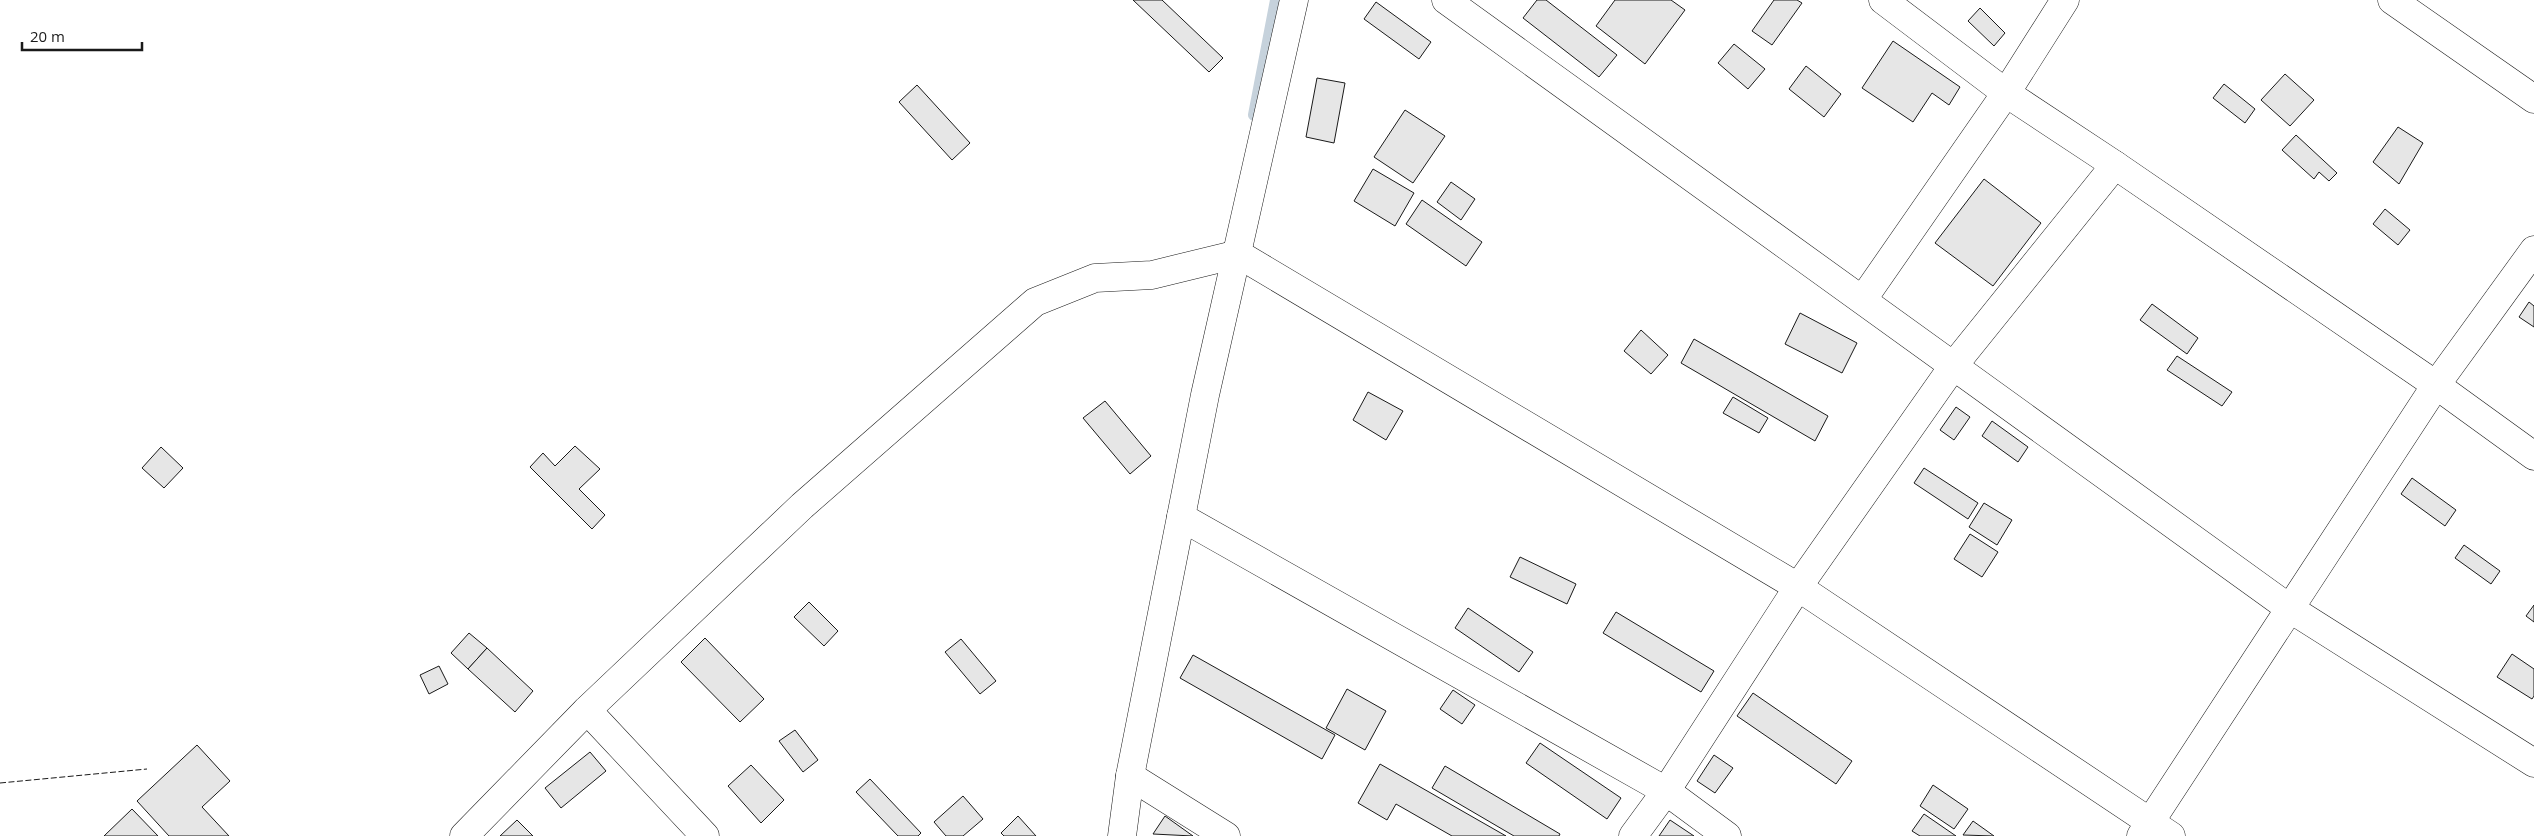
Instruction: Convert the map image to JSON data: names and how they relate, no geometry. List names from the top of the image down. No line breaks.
{"scale_bar":"20 m"}
